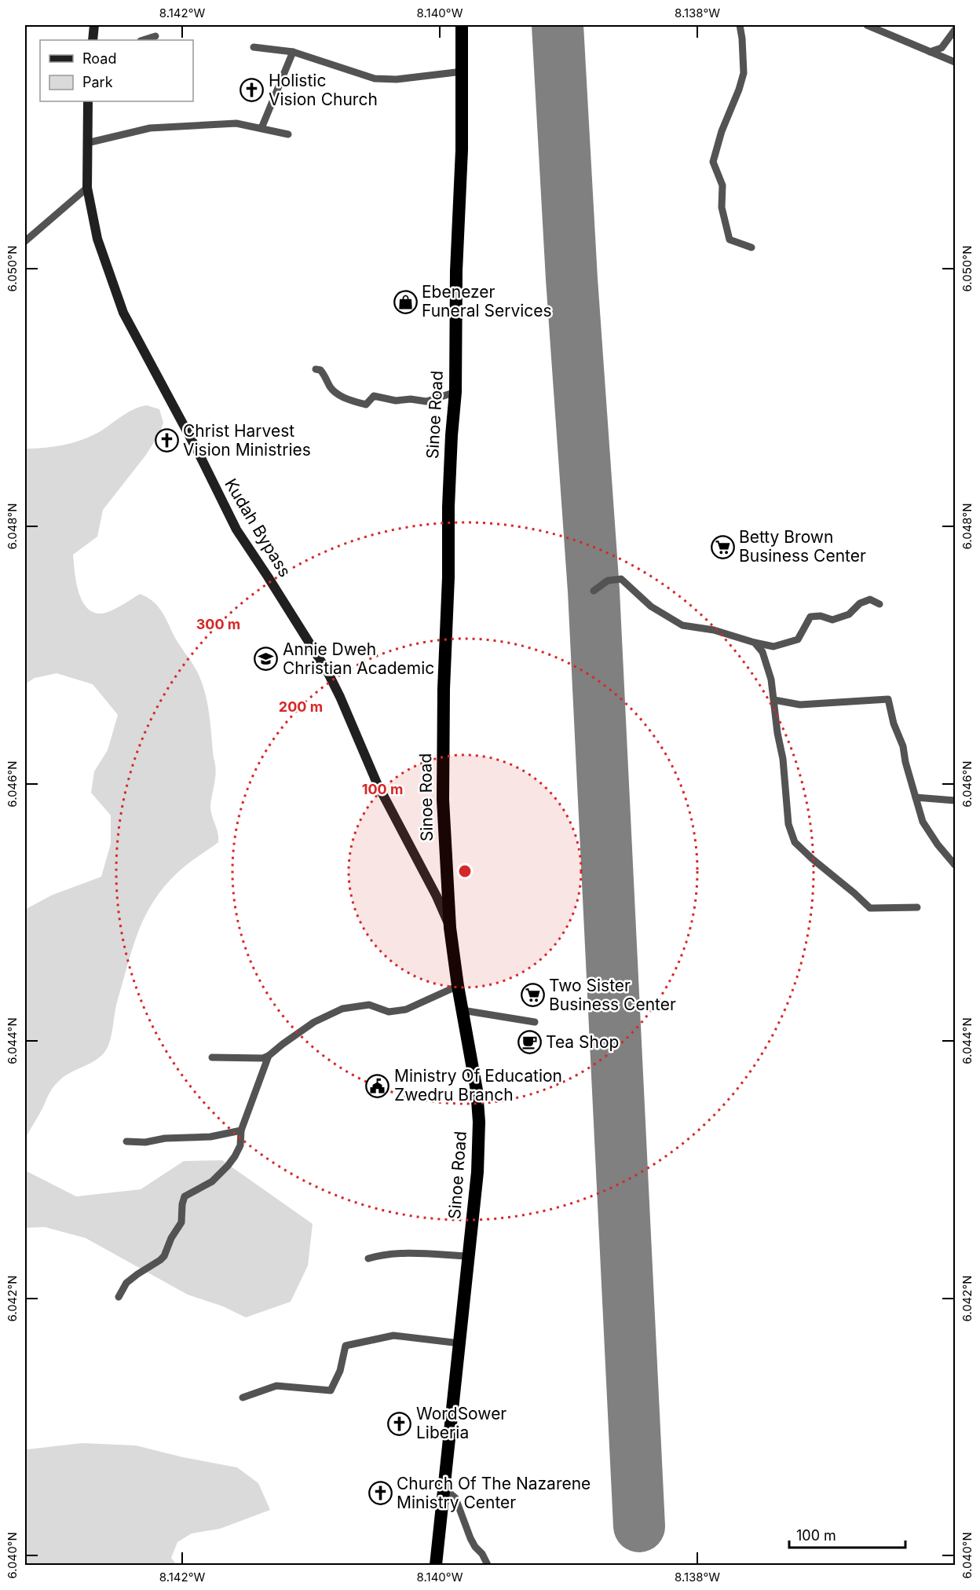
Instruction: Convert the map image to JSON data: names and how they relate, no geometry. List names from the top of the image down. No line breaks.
{"streets":{"highway":["Sinoe Road"],"street":["Kudah Bypass"]},"crossings":[["Sinoe Road","Kudah Bypass"]],"places":{"church":["Holistic Vision Church","Christ Harvest Vision Ministries","WordSower Liberia","Church Of The Nazarene Ministry Center"],"shop":["Ebenezer Funeral Services"],"supermarket":["Betty Brown Business Center","Two Sister Business Center"],"school or university":["Annie Dweh Christian Academic"],"cafe":["Tea Shop"],"public building":["Ministry Of Education Zwedru Branch"]},"legend":["Road","Park"],"scale_bar":"100 m","coordinates":["8.142°W","8.140°W","8.138°W","6.050°N","6.048°N","6.046°N","6.044°N","6.042°N","6.040°N"],"rings":["300 m","200 m","100 m"]}
